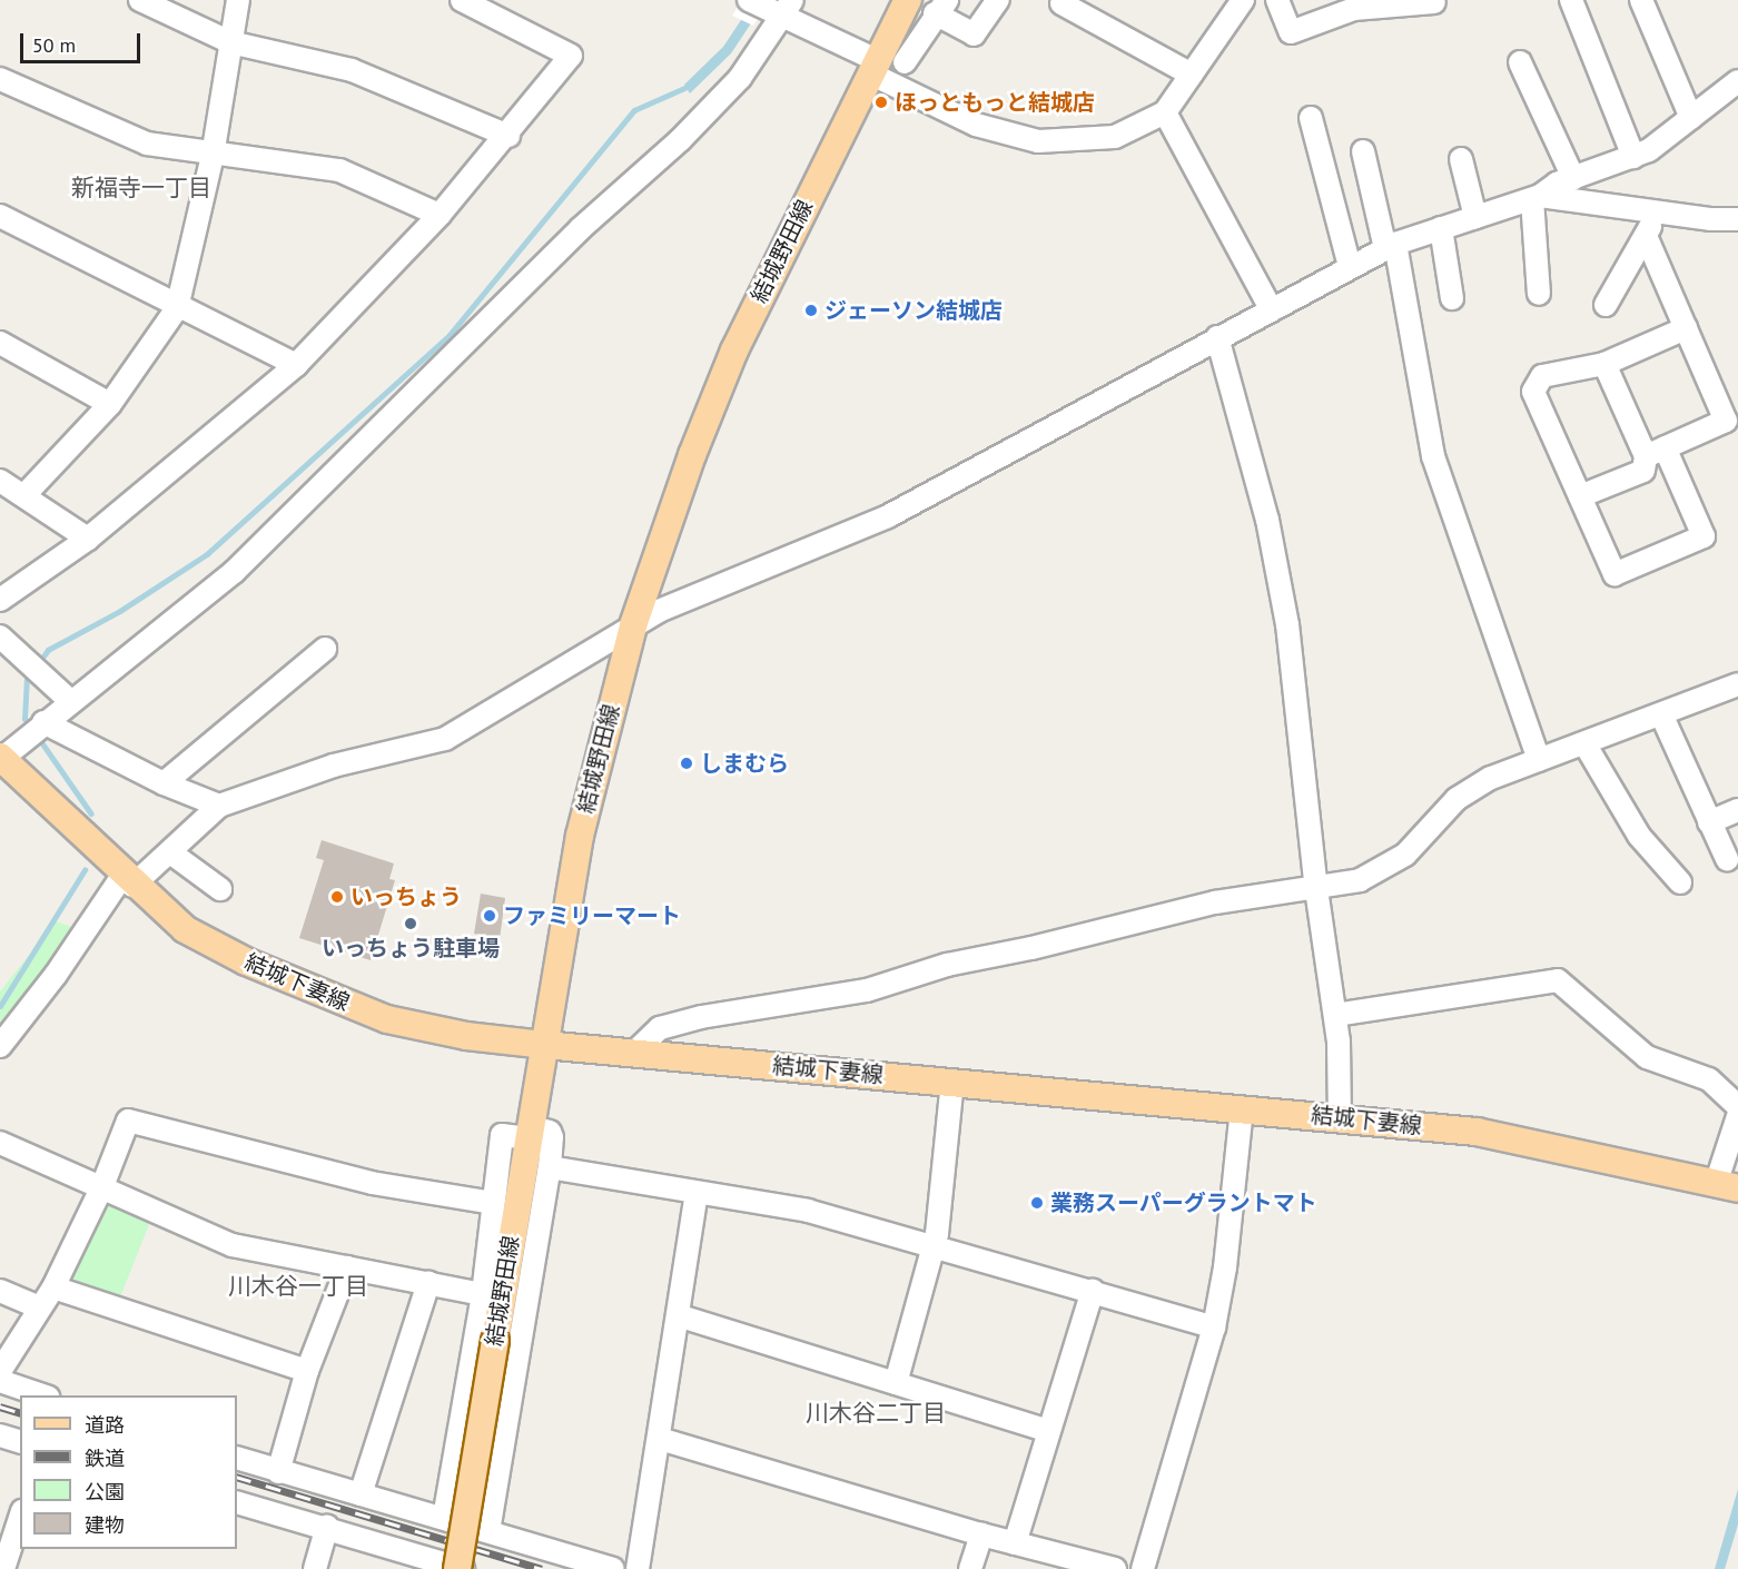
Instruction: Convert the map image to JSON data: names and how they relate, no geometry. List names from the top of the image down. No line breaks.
{"streets":{"main road":["結城野田線","結城下妻線"]},"crossings":[["結城野田線","結城下妻線"]],"districts":["新福寺一丁目","川木谷一丁目","川木谷二丁目"],"places":["ほっともっと結城店","ジェーソン結城店","しまむら","いっちょう","ファミリーマート","いっちょう駐車場","業務スーパーグラントマト"],"legend":["道路","鉄道","公園","建物"],"scale_bar":"50 m"}
